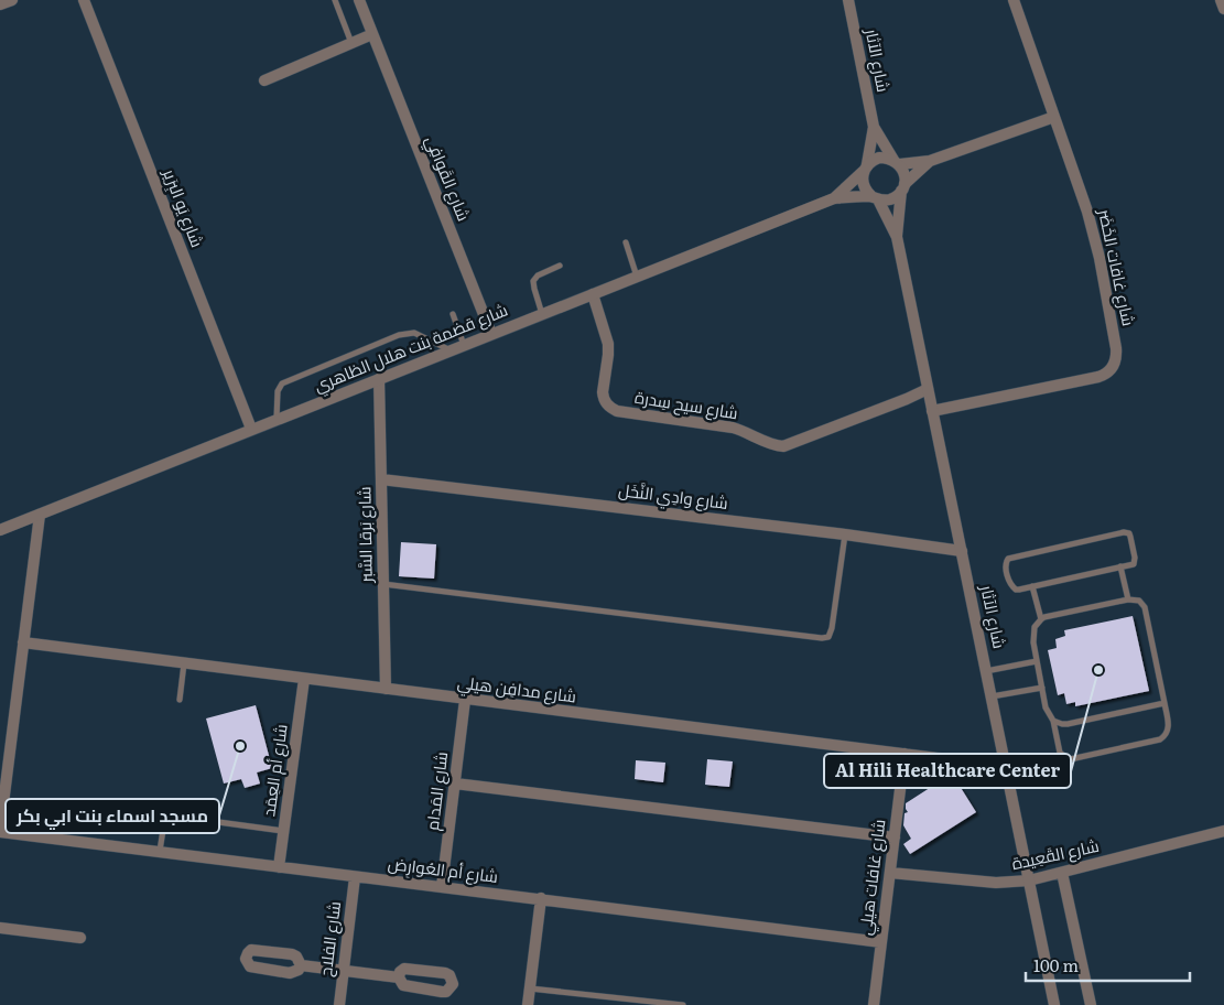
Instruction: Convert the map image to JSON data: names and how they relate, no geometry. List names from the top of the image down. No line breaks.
{"streets":{"street":["شارع الآثار","شارع القَوافِي","شارع يَو البِرَير","شارع غافات الخَضَر","شارع قضمة بنت هلال الظاهري","شارع سيح سِدرة","شارع وادِي النَّخَل","شارع بَرقا السَّبر","شارع مدافِن هيلي","شارع أم العِمَد","شارع المَدام","شارع القَعِيدة","شارع أم العُوارِض","شارع غافات هيلي","شارع الفلاح"]},"crossings":[["شارع الآثار","شارع غافات الخَضَر"],["شارع الآثار","شارع قضمة بنت هلال الظاهري"],["شارع الآثار","شارع سيح سِدرة"],["شارع الآثار","شارع وادِي النَّخَل"],["شارع الآثار","شارع مدافِن هيلي"],["شارع الآثار","شارع القَعِيدة"],["شارع القَوافِي","شارع قضمة بنت هلال الظاهري"],["شارع يَو البِرَير","شارع قضمة بنت هلال الظاهري"],["شارع قضمة بنت هلال الظاهري","شارع سيح سِدرة"],["شارع قضمة بنت هلال الظاهري","شارع بَرقا السَّبر"],["شارع وادِي النَّخَل","شارع بَرقا السَّبر"],["شارع بَرقا السَّبر","شارع مدافِن هيلي"],["شارع مدافِن هيلي","شارع أم العِمَد"],["شارع مدافِن هيلي","شارع المَدام"],["شارع مدافِن هيلي","شارع غافات هيلي"],["شارع أم العِمَد","شارع أم العُوارِض"],["شارع المَدام","شارع أم العُوارِض"],["شارع القَعِيدة","شارع غافات هيلي"],["شارع أم العُوارِض","شارع غافات هيلي"],["شارع أم العُوارِض","شارع الفلاح"]],"places":["Al Hili Healthcare Center","مسجد اسماء بنت ابي بكر"],"scale_bar":"100 m"}
